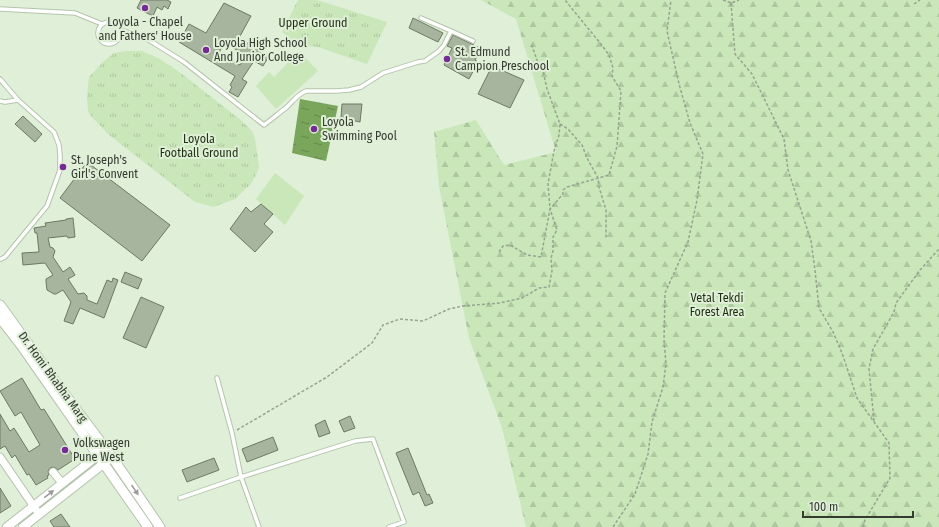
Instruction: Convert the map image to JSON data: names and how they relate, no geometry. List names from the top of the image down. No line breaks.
{"streets":{"main road":["Dr. Homi Bhabha Marg"]},"parks":["Upper Ground","Loyola Football Ground","Vetal Tekdi Forest Area"],"places":["Loyola - Chapel and Fathers' House","Loyola High School And Junior College","St. Edmund Campion Preschool","Loyola Swimming Pool","St. Joseph's Girl's Convent","Volkswagen Pune West"],"scale_bar":"100 m"}
